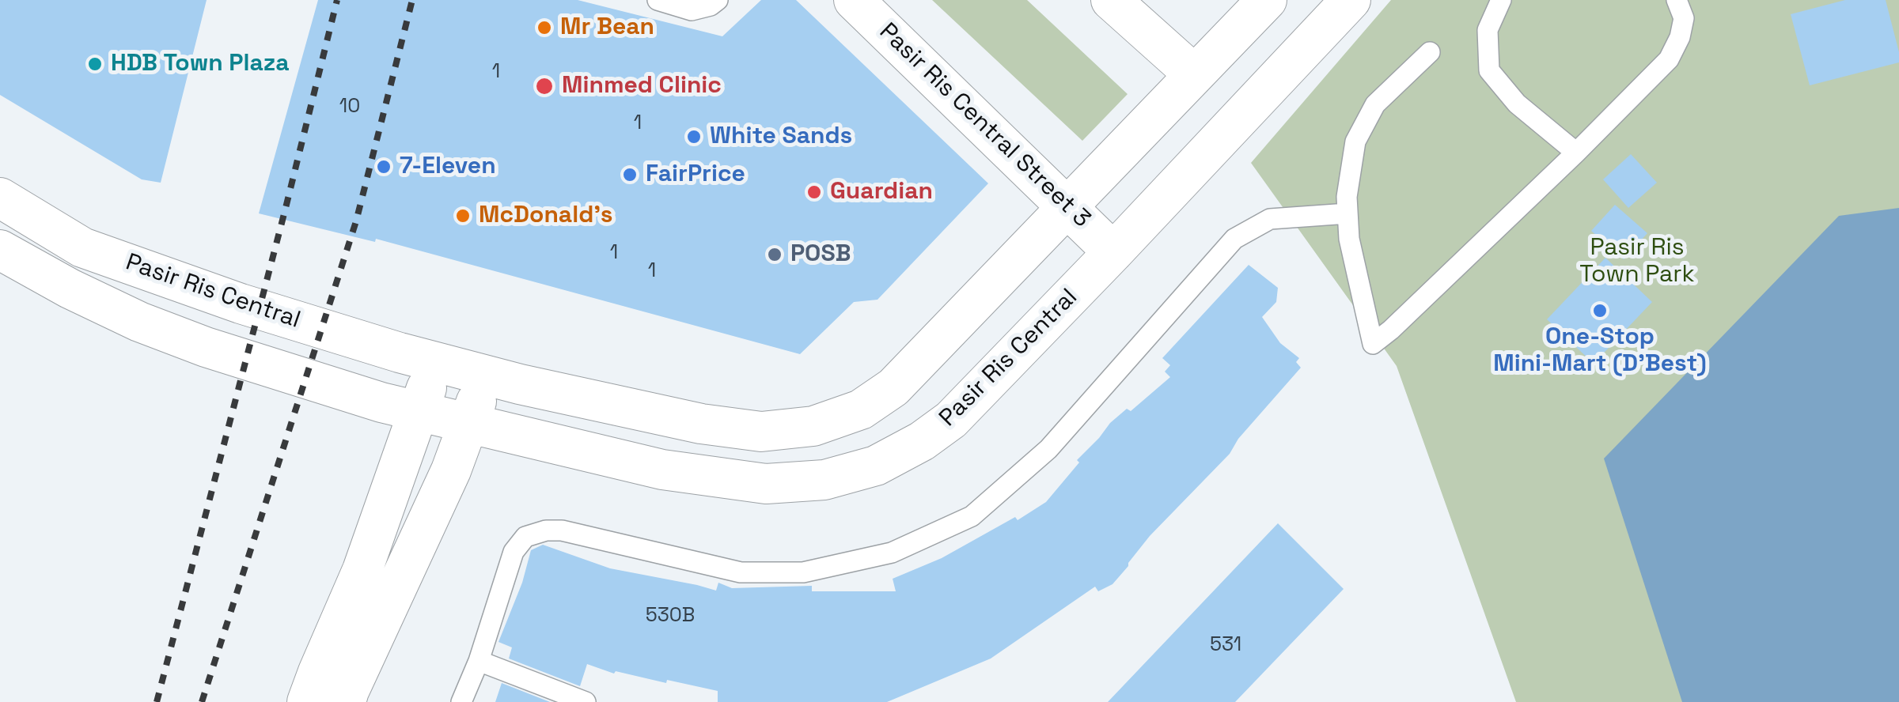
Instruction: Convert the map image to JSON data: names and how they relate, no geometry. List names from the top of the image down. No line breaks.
{"streets":{"street":["Pasir Ris Central Street 3","Pasir Ris Central"]},"crossings":[["Pasir Ris Central Street 3","Pasir Ris Central"]],"parks":["Pasir Ris Town Park"],"places":["Mr Bean","HDB Town Plaza","Minmed Clinic","White Sands","7-Eleven","FairPrice","Guardian","McDonald's","POSB","One-Stop Mini-Mart (D'Best)"],"house_numbers":["1","10","1","1","1","530B","531"]}
